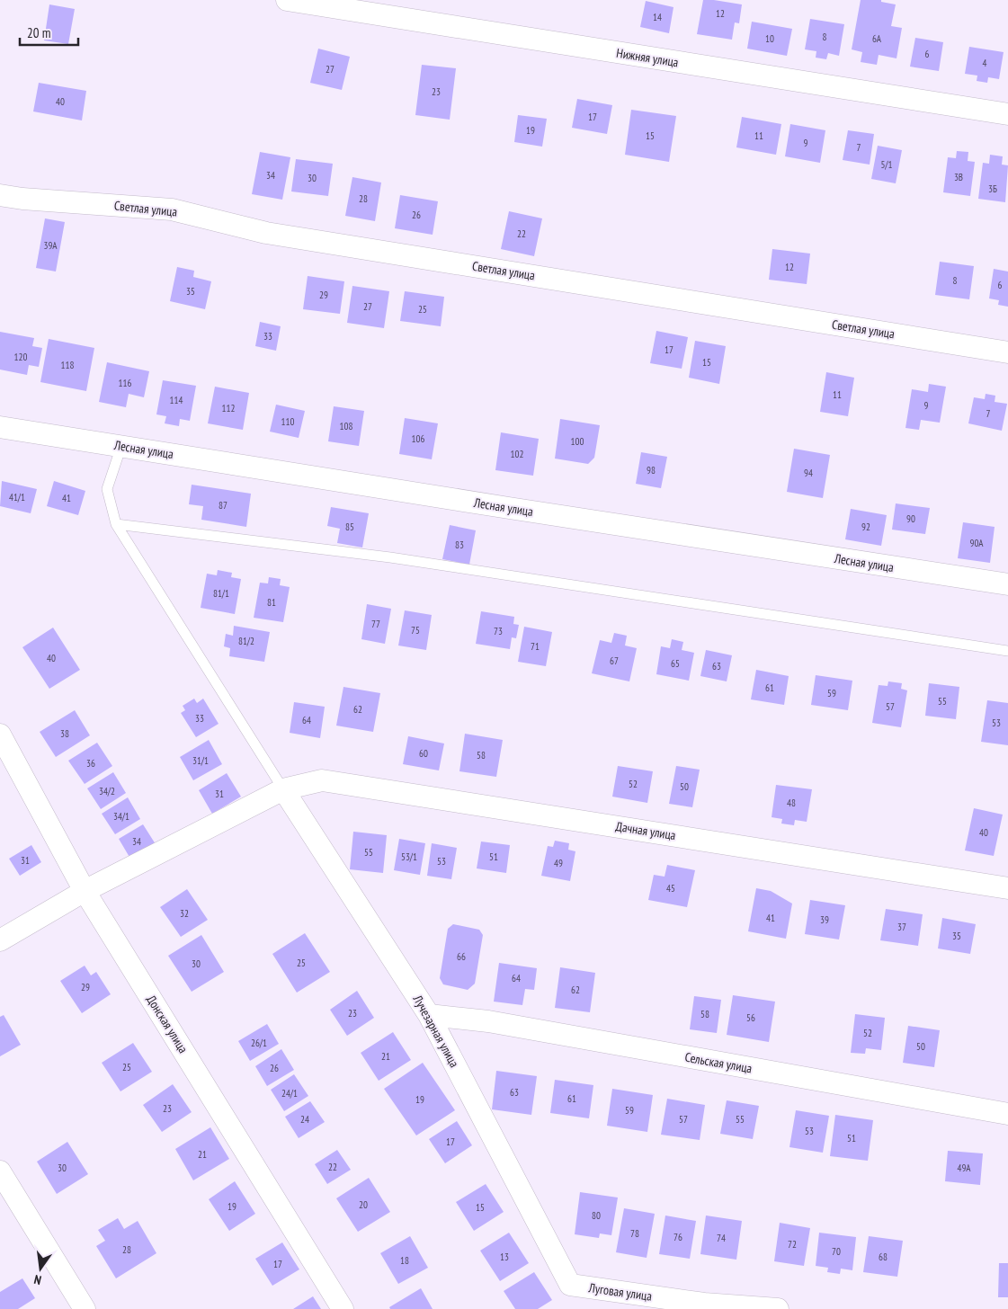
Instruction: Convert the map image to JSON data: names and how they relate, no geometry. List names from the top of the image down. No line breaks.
{"streets":{"street":["Нижняя улица","Светлая улица","Лесная улица","Дачная улица","Донская улица","Лучезарная улица","Сельская улица","Луговая улица"]},"crossings":[["Дачная улица","Донская улица"],["Дачная улица","Лучезарная улица"],["Лучезарная улица","Сельская улица"],["Лучезарная улица","Луговая улица"]],"house_numbers":["12","14","8","10","6А","6","4","27","23","40","17","19","15","11","9","7","5/1","34","3В","30","3Б","28","26","22","39А","12","8","6","35","29","27","25","33","17","120","15","118","116","11","114","9","112","7","110","108","106","100","102","98","94","41/1","41","87","90","85","92","90А","83","81/1","81","77","75","73","81/2","71","40","67","65","63","61","59","55","57","62","33","64","53","38","60","58","31/1","36","52","50","34/2","31","48","34/1","40","34","55","53/1","51","31","53","49","45","32","41","39","37","35","66","25","30","64","29","62","23","58","56","52","26/1","50","21","25","26","63","24/1","61","19","23","59","24","57","55","53","51","17","21","22","30","49А","20","19","15","80","78","76","74","72","28","70","13","68","18","17"],"scale_bar":"20 m","north":"bottom"}
